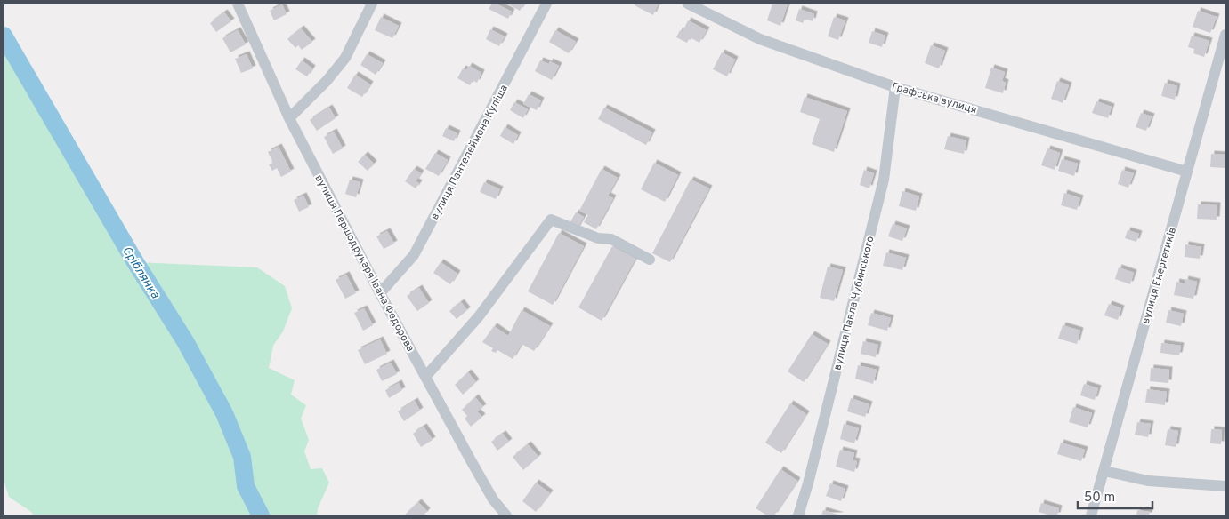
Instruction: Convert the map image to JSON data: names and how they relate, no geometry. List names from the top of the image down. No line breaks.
{"streets":{"street":["Графська вулиця","вулиця Пантелеймона Куліша","вулиця Першодрукаря Івана Федорова","вулиця Енергетиків","вулиця Павла Чубинського"]},"crossings":[["Графська вулиця","вулиця Енергетиків"],["Графська вулиця","вулиця Павла Чубинського"],["вулиця Пантелеймона Куліша","вулиця Першодрукаря Івана Федорова"]],"water":["Сріблянка"],"scale_bar":"50 m"}
